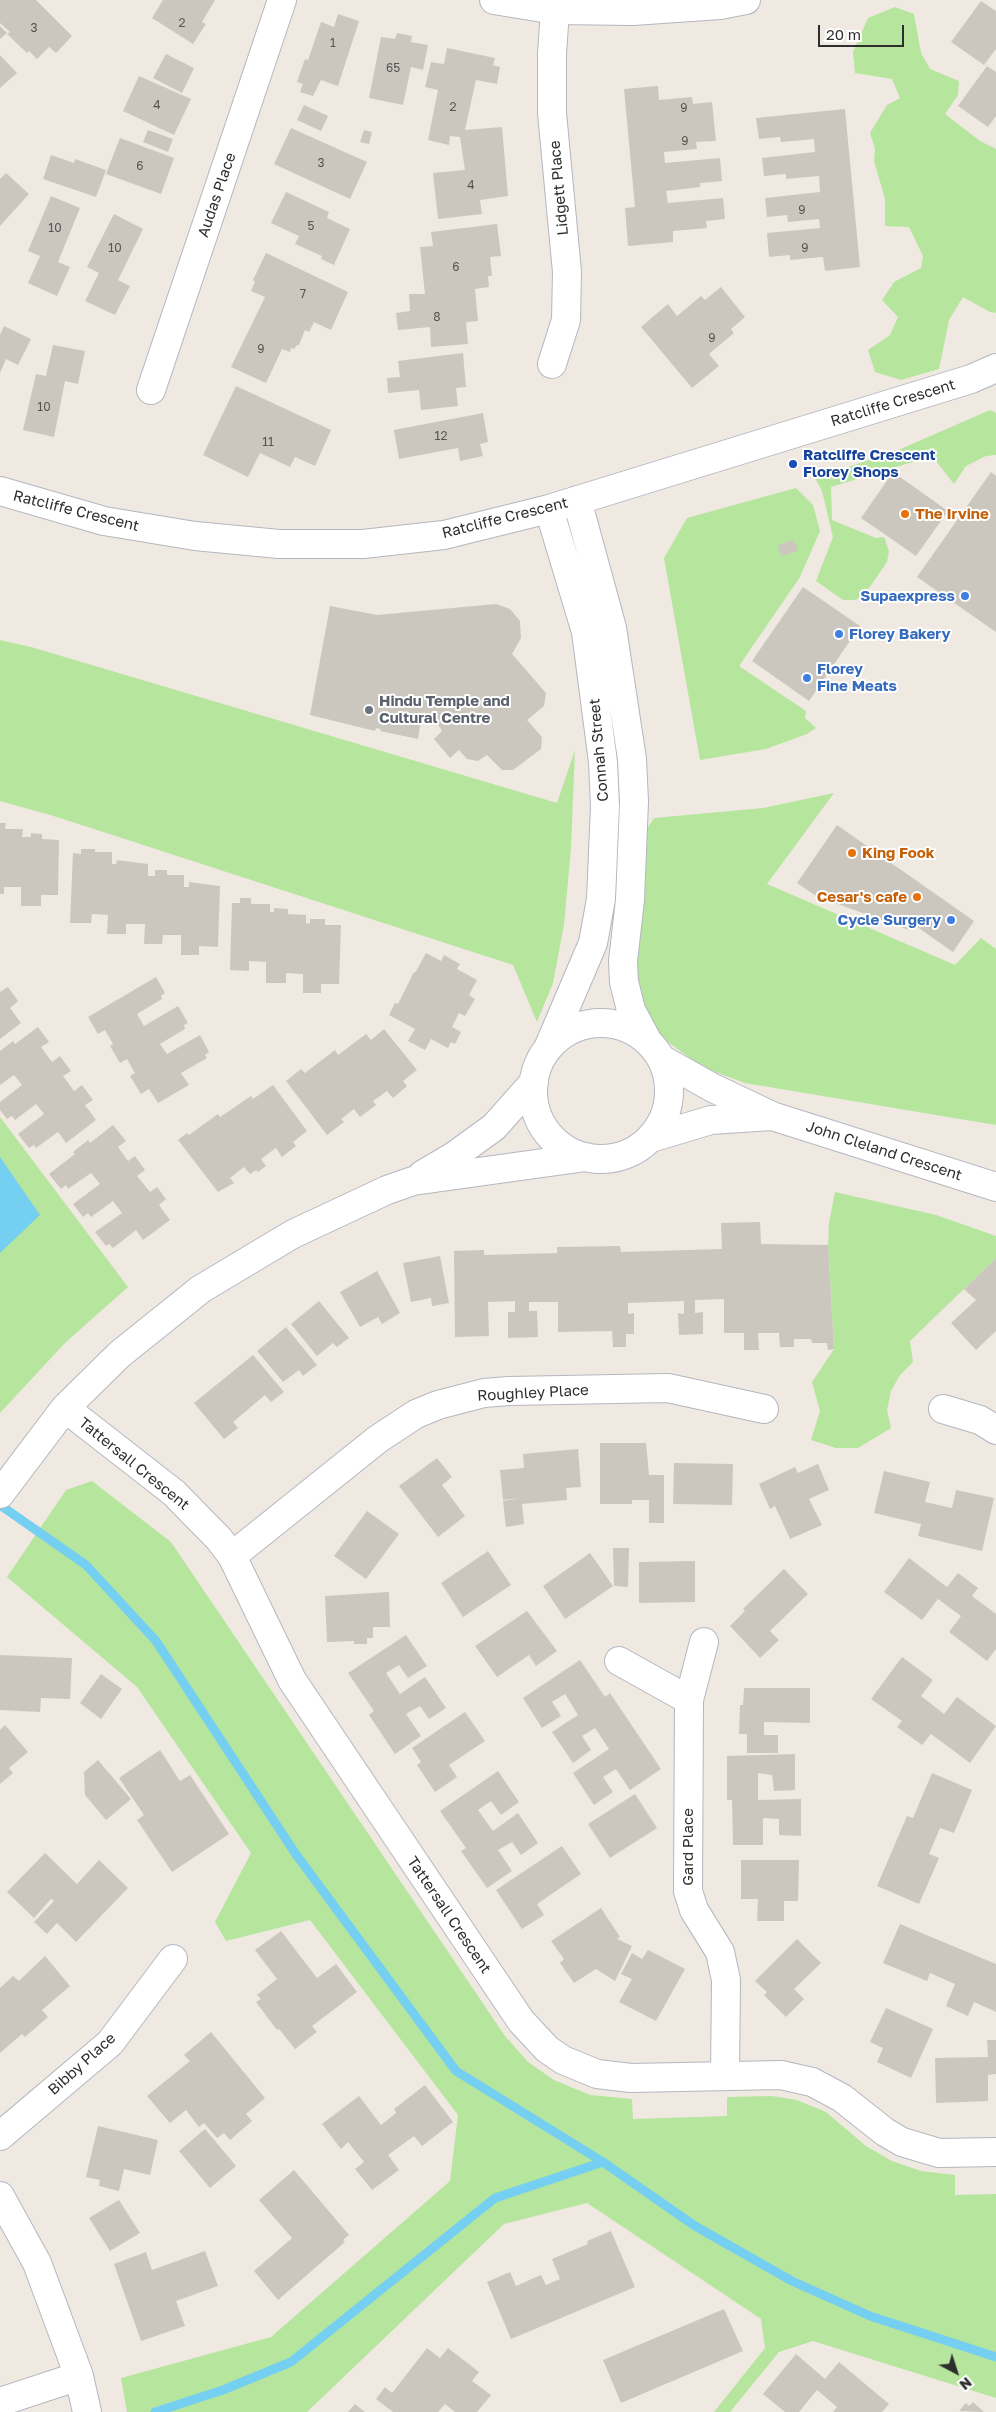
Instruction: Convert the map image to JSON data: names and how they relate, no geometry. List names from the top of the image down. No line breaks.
{"streets":{"street":["Lidgett Place","Audas Place","Ratcliffe Crescent","Connah Street","John Cleland Crescent","Roughley Place","Tattersall Crescent","Gard Place","Bibby Place"]},"crossings":[["Ratcliffe Crescent","Connah Street"],["Connah Street","John Cleland Crescent"],["Roughley Place","Tattersall Crescent"],["Tattersall Crescent","Gard Place"]],"places":["Ratcliffe Crescent Florey Shops","The Irvine","Supaexpress","Florey Bakery","Florey Fine Meats","Hindu Temple and Cultural Centre","King Fook","Cesar's cafe","Cycle Surgery"],"house_numbers":["2","3","1","65","4","2","9","9","3","6","4","9","5","10","10","9","6","7","8","9","9","10","12","11"],"scale_bar":"20 m","north":"bottom right"}
